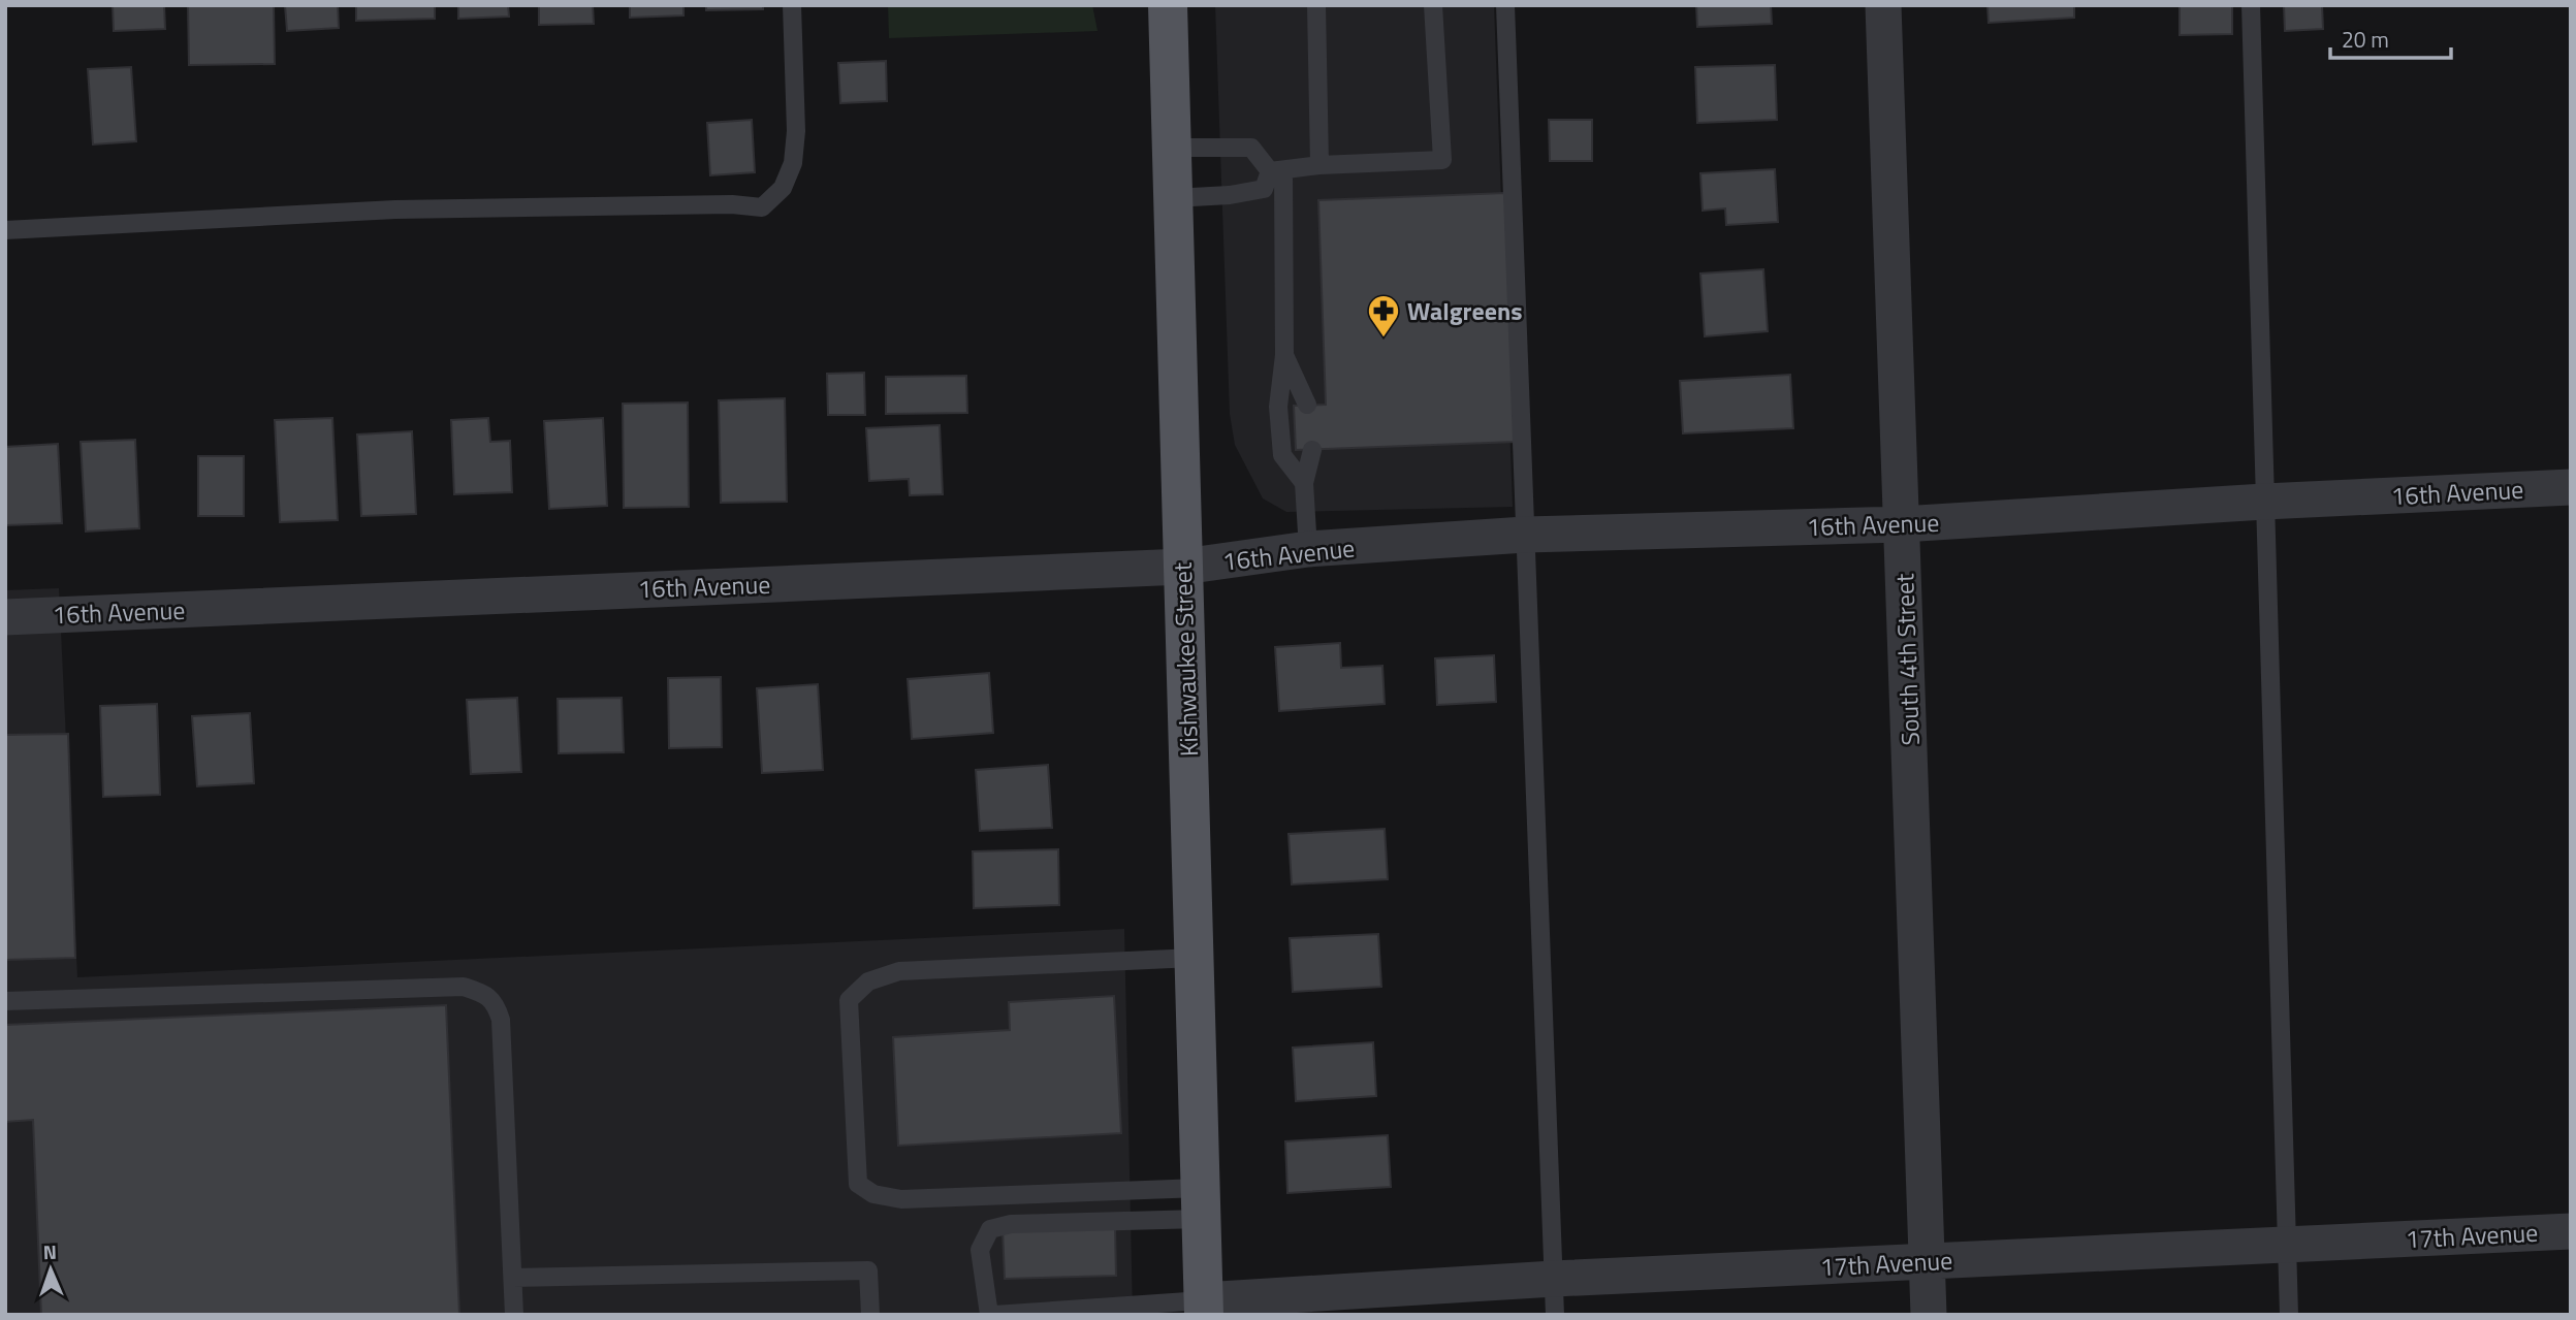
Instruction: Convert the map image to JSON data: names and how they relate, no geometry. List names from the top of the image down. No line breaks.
{"streets":{"main road":["Kishwaukee Street"],"street":["16th Avenue","South 4th Street","17th Avenue"]},"crossings":[["16th Avenue","Kishwaukee Street"],["16th Avenue","South 4th Street"],["Kishwaukee Street","17th Avenue"],["South 4th Street","17th Avenue"]],"places":{"pharmacy":["Walgreens"]},"scale_bar":"20 m","north":"top"}
